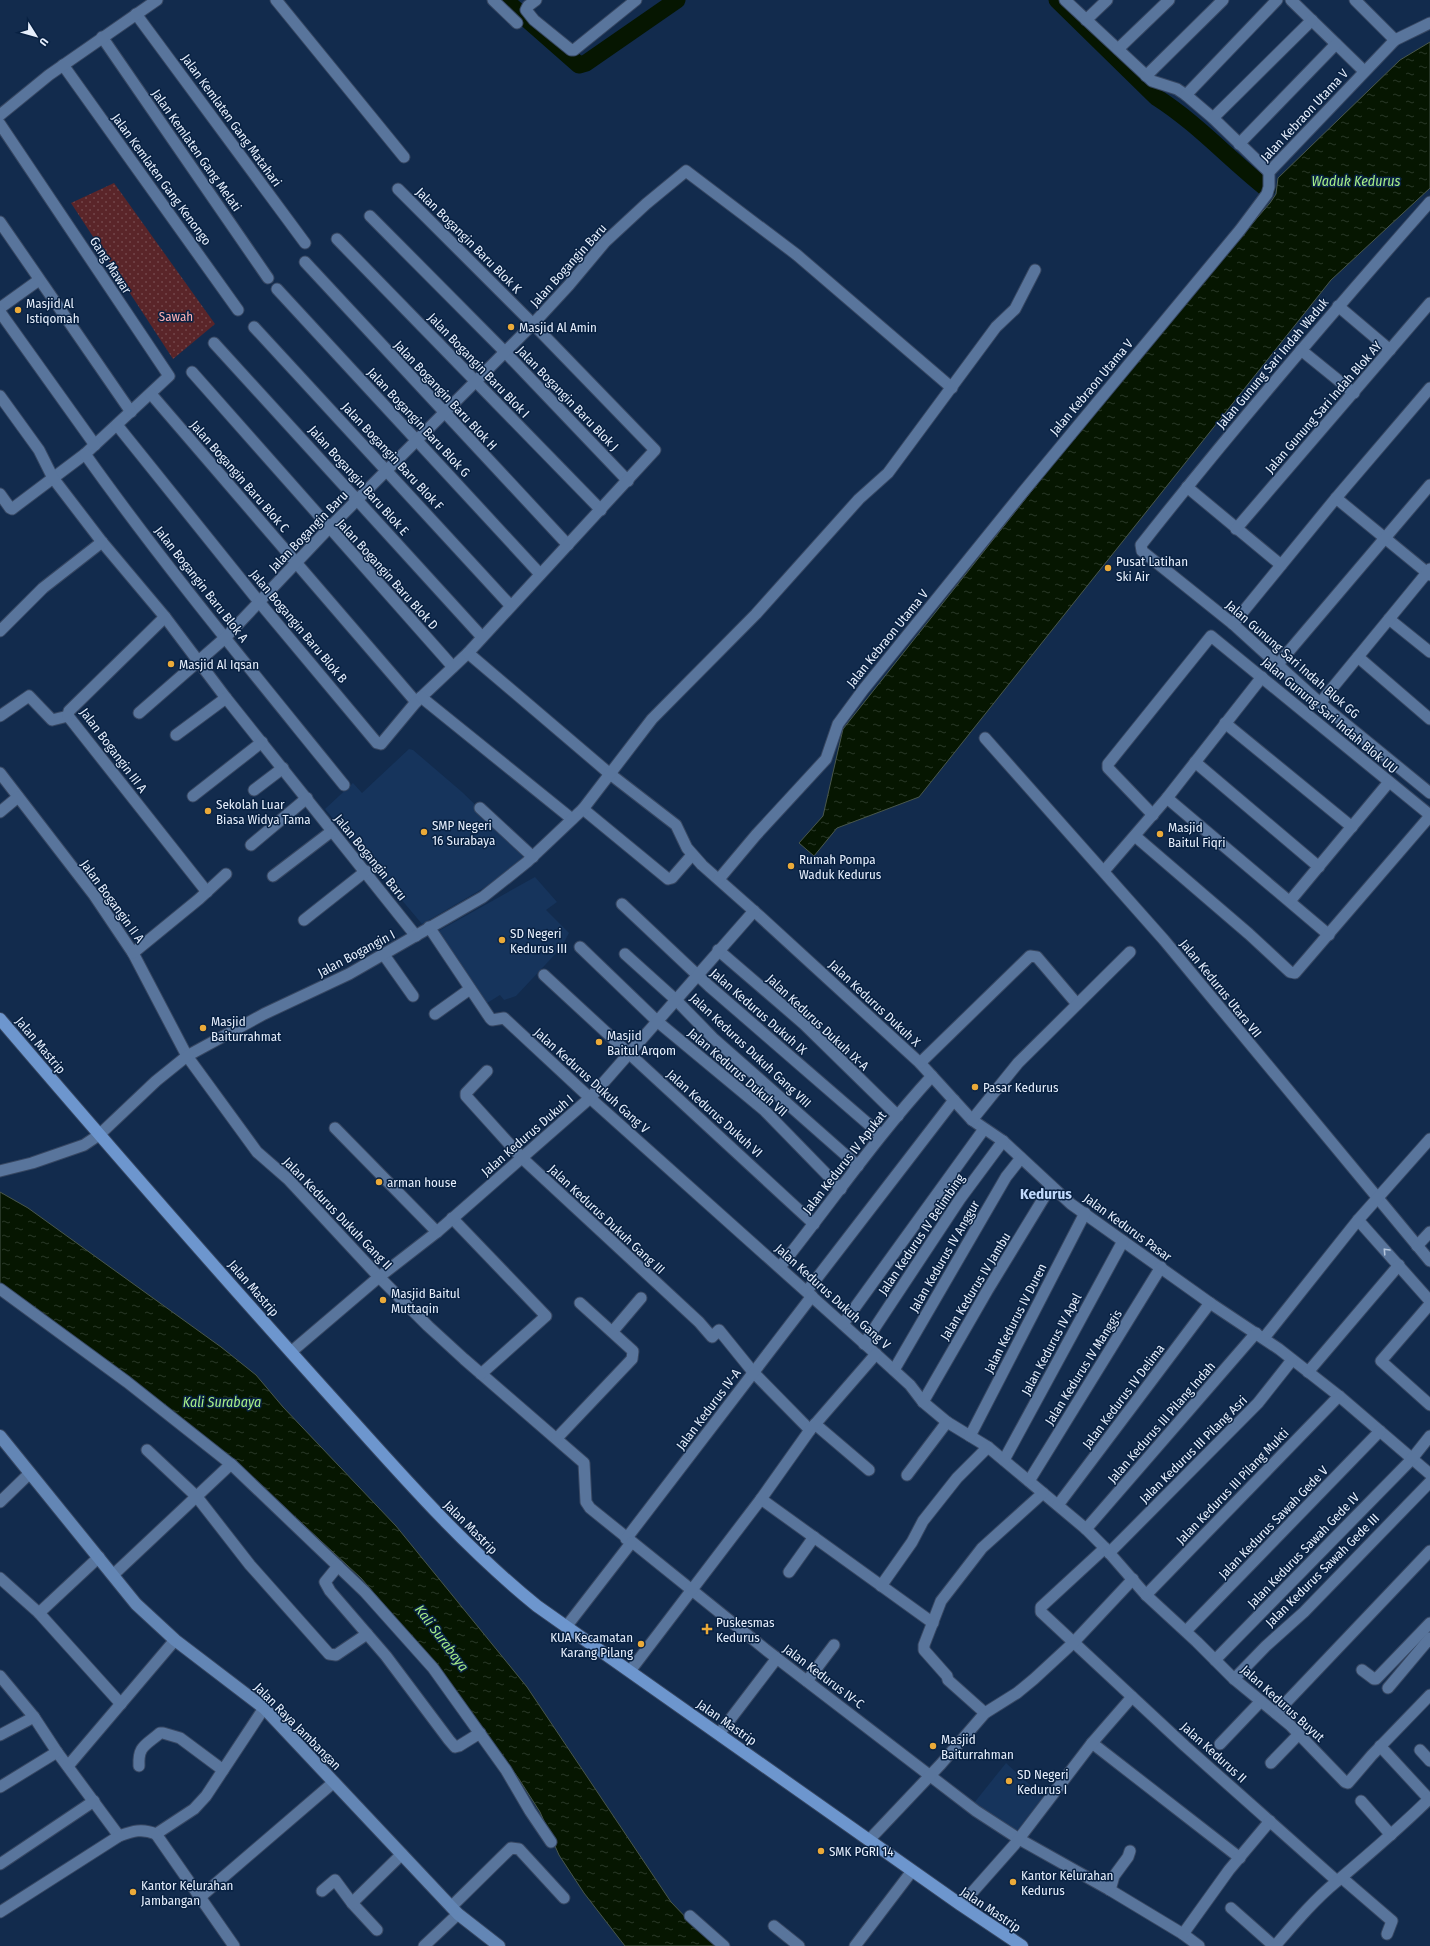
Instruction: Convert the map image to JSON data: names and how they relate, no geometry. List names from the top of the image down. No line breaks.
{"streets":{"main road":["Jalan Mastrip","Jalan Raya Jambangan"],"street":["Jalan Kebraon Utama V","Jalan Kemlaten Gang Matahari","Jalan Kemlaten Gang Melati","Jalan Kemlaten Gang Kenongo","Jalan Bogangin Baru Blok K","Gang Mawar","Jalan Bogangin Baru","Jalan Gunung Sari Indah Waduk","Jalan Bogangin Baru Blok I","Jalan Bogangin Baru Blok H","Jalan Bogangin Baru Blok J","Jalan Gunung Sari Indah Blok AY","Jalan Bogangin Baru Blok G","Jalan Bogangin Baru Blok F","Jalan Bogangin Baru Blok C","Jalan Bogangin Baru Blok E","Jalan Bogangin Baru Blok D","Jalan Bogangin Baru Blok A","Jalan Bogangin Baru Blok B","Jalan Gunung Sari Indah Blok GG","Jalan Gunung Sari Indah Blok UU","Jalan Bogangin III A","Jalan Bogangin II A","Jalan Bogangin I","Jalan Kedurus Utara VII","Jalan Kedurus Dukuh X","Jalan Kedurus Dukuh IX","Jalan Kedurus Dukuh IX-A","Jalan Kedurus Dukuh Gang VIII","Jalan Kedurus Dukuh VII","Jalan Kedurus Dukuh Gang V","Jalan Kedurus Dukuh VI","Jalan Kedurus Dukuh I","Jalan Kedurus IV Apukat","Jalan Kedurus Dukuh Gang II","Jalan Kedurus Dukuh Gang III","Jalan Kedurus Pasar","Jalan Kedurus IV Belimbing","Jalan Kedurus IV Anggur","Jalan Kedurus IV Jambu","Jalan Kedurus IV Duren","Jalan Kedurus IV Apel","Jalan Kedurus IV Manggis","Jalan Kedurus IV Delima","Jalan Kedurus IV-A","Jalan Kedurus III Pilang Indah","Jalan Kedurus III Pilang Asri","Jalan Kedurus III Pilang Mukti","Jalan Kedurus Sawah Gede V","Jalan Kedurus Sawah Gede IV","Jalan Kedurus Sawah Gede III","Jalan Kedurus IV-C","Jalan Kedurus Buyut","Jalan Kedurus II"]},"crossings":[["Jalan Kebraon Utama V","Jalan Kedurus Dukuh X"],["Jalan Bogangin Baru Blok K","Jalan Bogangin Baru"],["Jalan Bogangin Baru Blok K","Jalan Bogangin Baru Blok J"],["Gang Mawar","Jalan Bogangin Baru Blok C"],["Gang Mawar","Jalan Bogangin Baru Blok A"],["Gang Mawar","Jalan Bogangin Baru Blok B"],["Jalan Bogangin Baru","Jalan Bogangin Baru Blok I"],["Jalan Bogangin Baru","Jalan Bogangin Baru Blok H"],["Jalan Bogangin Baru","Jalan Bogangin Baru Blok J"],["Jalan Bogangin Baru","Jalan Bogangin Baru Blok G"],["Jalan Bogangin Baru","Jalan Bogangin Baru Blok F"],["Jalan Bogangin Baru","Jalan Bogangin Baru Blok C"],["Jalan Bogangin Baru","Jalan Bogangin Baru Blok E"],["Jalan Bogangin Baru","Jalan Bogangin Baru Blok D"],["Jalan Bogangin Baru","Jalan Bogangin Baru Blok A"],["Jalan Bogangin Baru","Jalan Bogangin Baru Blok B"],["Jalan Bogangin Baru","Jalan Bogangin I"],["Jalan Gunung Sari Indah Waduk","Jalan Gunung Sari Indah Blok GG"],["Jalan Bogangin Baru Blok C","Jalan Bogangin Baru Blok B"],["Jalan Bogangin Baru Blok C","Jalan Bogangin I"],["Jalan Bogangin II A","Jalan Bogangin I"],["Jalan Bogangin II A","Jalan Kedurus Dukuh Gang II"],["Jalan Bogangin I","Jalan Kedurus Dukuh X"],["Jalan Bogangin I","Jalan Mastrip"],["Jalan Bogangin I","Jalan Kedurus Dukuh Gang II"],["Jalan Kedurus Utara VII","Jalan Kedurus III Pilang Indah"],["Jalan Kedurus Dukuh X","Jalan Kedurus Dukuh I"],["Jalan Kedurus Dukuh X","Jalan Kedurus IV Apukat"],["Jalan Kedurus Dukuh X","Jalan Kedurus Pasar"],["Jalan Kedurus Dukuh X","Jalan Kedurus IV-A"],["Jalan Kedurus Dukuh IX","Jalan Kedurus Dukuh I"],["Jalan Kedurus Dukuh IX","Jalan Kedurus IV Apukat"],["Jalan Kedurus Dukuh IX-A","Jalan Kedurus Dukuh I"],["Jalan Kedurus Dukuh IX-A","Jalan Kedurus IV Apukat"],["Jalan Mastrip","Jalan Kedurus Dukuh I"],["Jalan Mastrip","Jalan Kedurus IV-A"],["Jalan Kedurus Dukuh Gang VIII","Jalan Kedurus Dukuh I"],["Jalan Kedurus Dukuh Gang VIII","Jalan Kedurus IV Apukat"],["Jalan Kedurus Dukuh VII","Jalan Kedurus Dukuh I"],["Jalan Kedurus Dukuh VII","Jalan Kedurus IV Apukat"],["Jalan Kedurus Dukuh Gang V","Jalan Kedurus Dukuh I"],["Jalan Kedurus Dukuh Gang V","Jalan Kedurus IV Apukat"],["Jalan Kedurus Dukuh Gang V","Jalan Kedurus IV Belimbing"],["Jalan Kedurus Dukuh Gang V","Jalan Kedurus IV Anggur"],["Jalan Kedurus Dukuh Gang V","Jalan Kedurus IV Jambu"],["Jalan Kedurus Dukuh Gang V","Jalan Kedurus IV Duren"],["Jalan Kedurus Dukuh Gang V","Jalan Kedurus IV Apel"],["Jalan Kedurus Dukuh Gang V","Jalan Kedurus IV Manggis"],["Jalan Kedurus Dukuh Gang V","Jalan Kedurus IV Delima"],["Jalan Kedurus Dukuh Gang V","Jalan Kedurus IV-A"],["Jalan Kedurus Dukuh Gang V","Jalan Kedurus III Pilang Indah"],["Jalan Kedurus Dukuh Gang V","Jalan Kedurus III Pilang Asri"],["Jalan Kedurus Dukuh Gang V","Jalan Kedurus III Pilang Mukti"],["Jalan Kedurus Dukuh Gang V","Jalan Kedurus Buyut"],["Jalan Kedurus Dukuh VI","Jalan Kedurus Dukuh I"],["Jalan Kedurus Dukuh VI","Jalan Kedurus IV Apukat"],["Jalan Kedurus Dukuh I","Jalan Kedurus Dukuh Gang II"],["Jalan Kedurus Dukuh I","Jalan Kedurus Dukuh Gang III"],["Jalan Kedurus Dukuh Gang II","Jalan Kedurus IV-A"],["Jalan Kedurus Dukuh Gang II","Jalan Kedurus IV-C"],["Jalan Kedurus Dukuh Gang III","Jalan Kedurus IV-A"],["Jalan Kedurus Pasar","Jalan Kedurus IV Belimbing"],["Jalan Kedurus Pasar","Jalan Kedurus IV Anggur"],["Jalan Kedurus Pasar","Jalan Kedurus IV Jambu"],["Jalan Kedurus Pasar","Jalan Kedurus IV Duren"],["Jalan Kedurus Pasar","Jalan Kedurus IV Apel"],["Jalan Kedurus Pasar","Jalan Kedurus IV Manggis"],["Jalan Kedurus Pasar","Jalan Kedurus IV Delima"],["Jalan Kedurus Pasar","Jalan Kedurus III Pilang Indah"],["Jalan Kedurus IV-A","Jalan Kedurus IV-C"],["Jalan Kedurus III Pilang Asri","Jalan Kedurus II"],["Jalan Kedurus III Pilang Mukti","Jalan Kedurus Buyut"],["Jalan Kedurus Sawah Gede V","Jalan Kedurus Buyut"],["Jalan Kedurus Sawah Gede IV","Jalan Kedurus Buyut"],["Jalan Kedurus Sawah Gede III","Jalan Kedurus Buyut"]],"districts":["Kedurus"],"water":["Waduk Kedurus","Kali Surabaya"],"parks":["Sawah"],"places":{"other":["Masjid Al Istiqomah","Masjid Al Amin","Pusat Latihan Ski Air","Masjid Al Iqsan","Sekolah Luar Biasa Widya Tama","SMP Negeri 16 Surabaya","Masjid Baitul Fiqri","Rumah Pompa Waduk Kedurus","SD Negeri Kedurus III","Masjid Baiturrahmat","Masjid Baitul Arqom","Pasar Kedurus","arman house","Masjid Baitul Muttaqin","KUA Kecamatan Karang Pilang","Masjid Baiturrahman","SD Negeri Kedurus I","SMK PGRI 14","Kantor Kelurahan Kedurus","Kantor Kelurahan Jambangan"],"health":["Puskesmas Kedurus"]},"north":"bottom right"}
